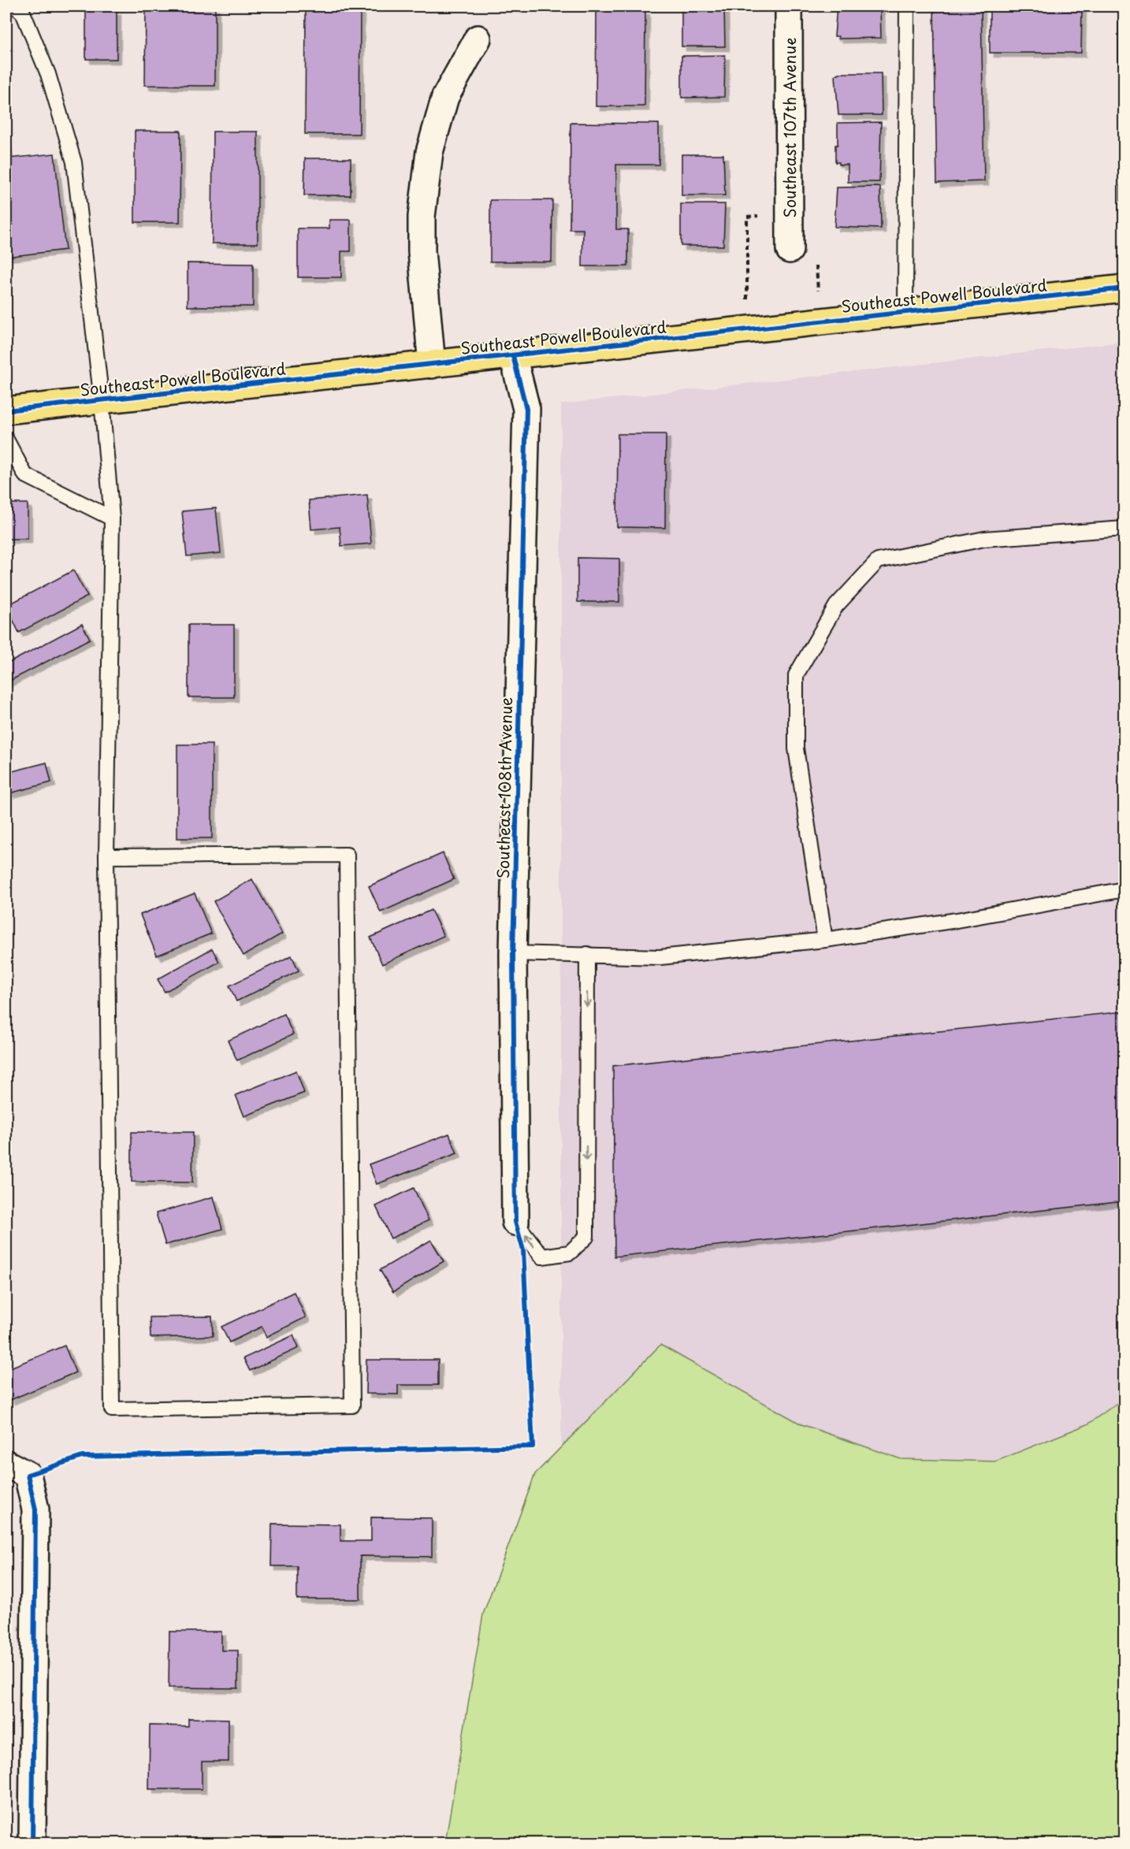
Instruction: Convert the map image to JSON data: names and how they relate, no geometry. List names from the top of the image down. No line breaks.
{"streets":{"main road":["Southeast Powell Boulevard"],"street":["Southeast 107th Avenue","Southeast 108th Avenue"]},"crossings":[["Southeast Powell Boulevard","Southeast 108th Avenue"]]}
